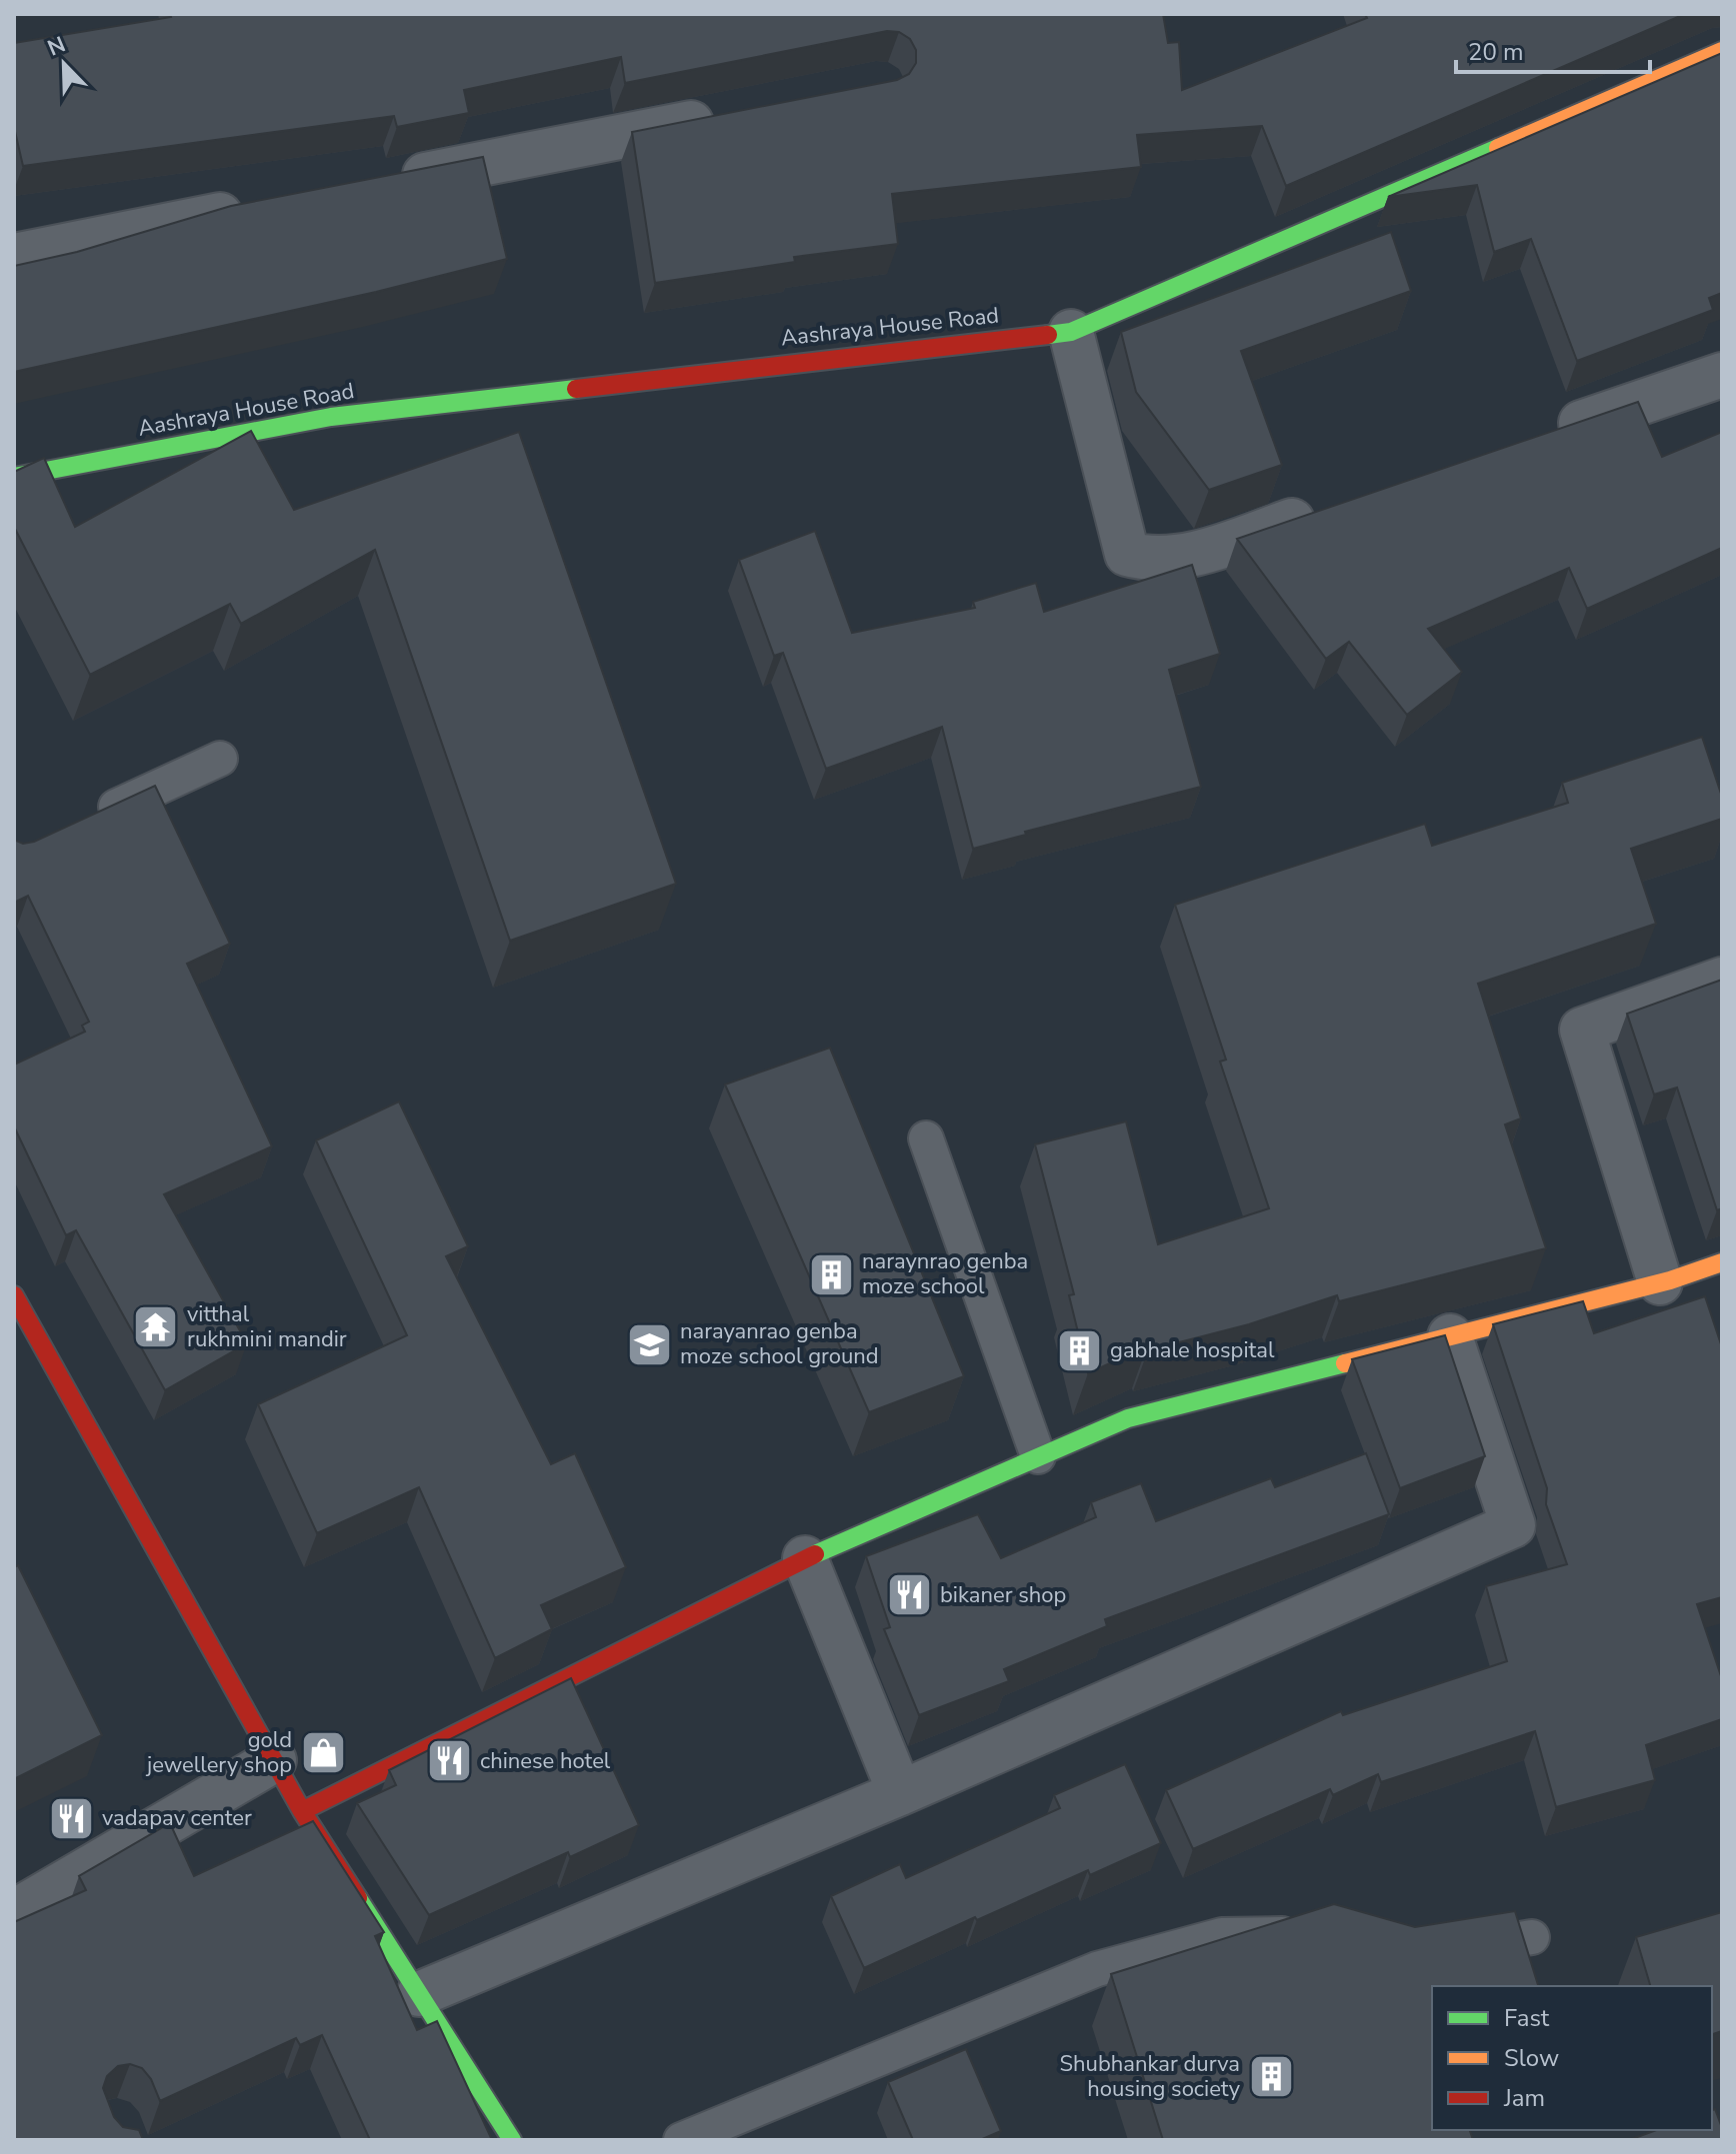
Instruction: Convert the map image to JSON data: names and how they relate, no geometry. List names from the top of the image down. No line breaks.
{"streets":{"street":["Aashraya House Road"]},"places":{"building":["naraynrao genba moze school","gabhale hospital","Shubhankar durva housing society"],"temple":["vitthal rukhmini mandir"],"school or university":["narayanrao genba moze school ground"],"restaurant":["bikaner shop","chinese hotel","vadapav center"],"shop":["gold jewellery shop"]},"legend":["Fast","Slow","Jam"],"scale_bar":"20 m","north":"top left"}
